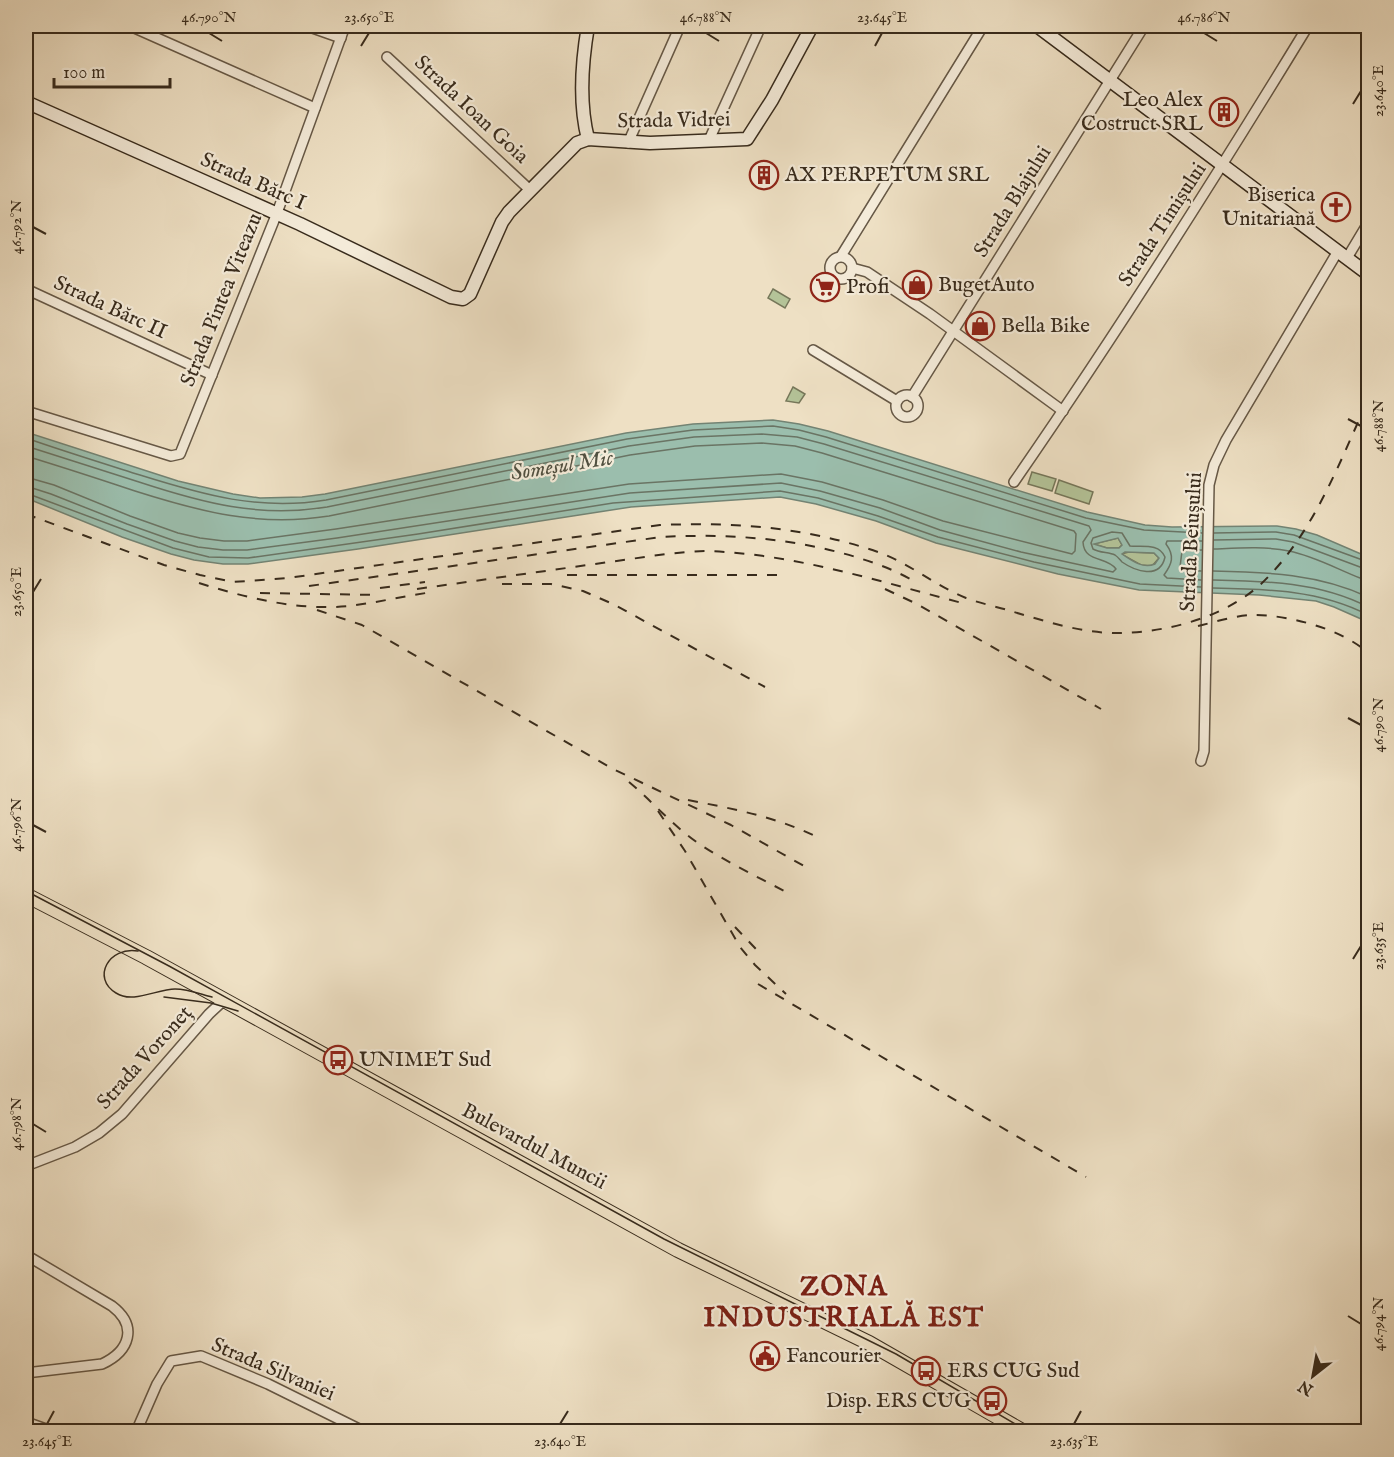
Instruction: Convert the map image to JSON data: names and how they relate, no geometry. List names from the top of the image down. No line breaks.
{"streets":{"main road":["Bulevardul Muncii"],"street":["Strada Ioan Goia","Strada Vidrei","Strada Bărc I","Strada Blajului","Strada Timișului","Strada Pintea Viteazu","Strada Bărc II","Strada Beiușului","Strada Voroneț","Strada Silvaniei"]},"crossings":[["Strada Ioan Goia","Strada Bărc I"],["Strada Bărc I","Strada Pintea Viteazu"],["Strada Pintea Viteazu","Strada Bărc II"],["Strada Voroneț","Bulevardul Muncii"]],"districts":["ZONA INDUSTRIALĂ EST"],"water":["Someșul Mic"],"places":{"building":["Leo Alex Costruct SRL","AX PERPETUM SRL"],"church":["Biserica Unitariană"],"shop":["BugetAuto","Bella Bike"],"supermarket":["Profi"],"bus stop":["UNIMET Sud","ERS CUG Sud","Disp. ERS CUG"],"public building":["Fancourier"]},"scale_bar":"100 m","north":"bottom left","coordinates":["46.790°N","23.650°E","46.788°N","23.645°E","46.786°N","23.640°E","46.792°N","46.796°N","23.635°E","46.798°N","46.794°N"]}
